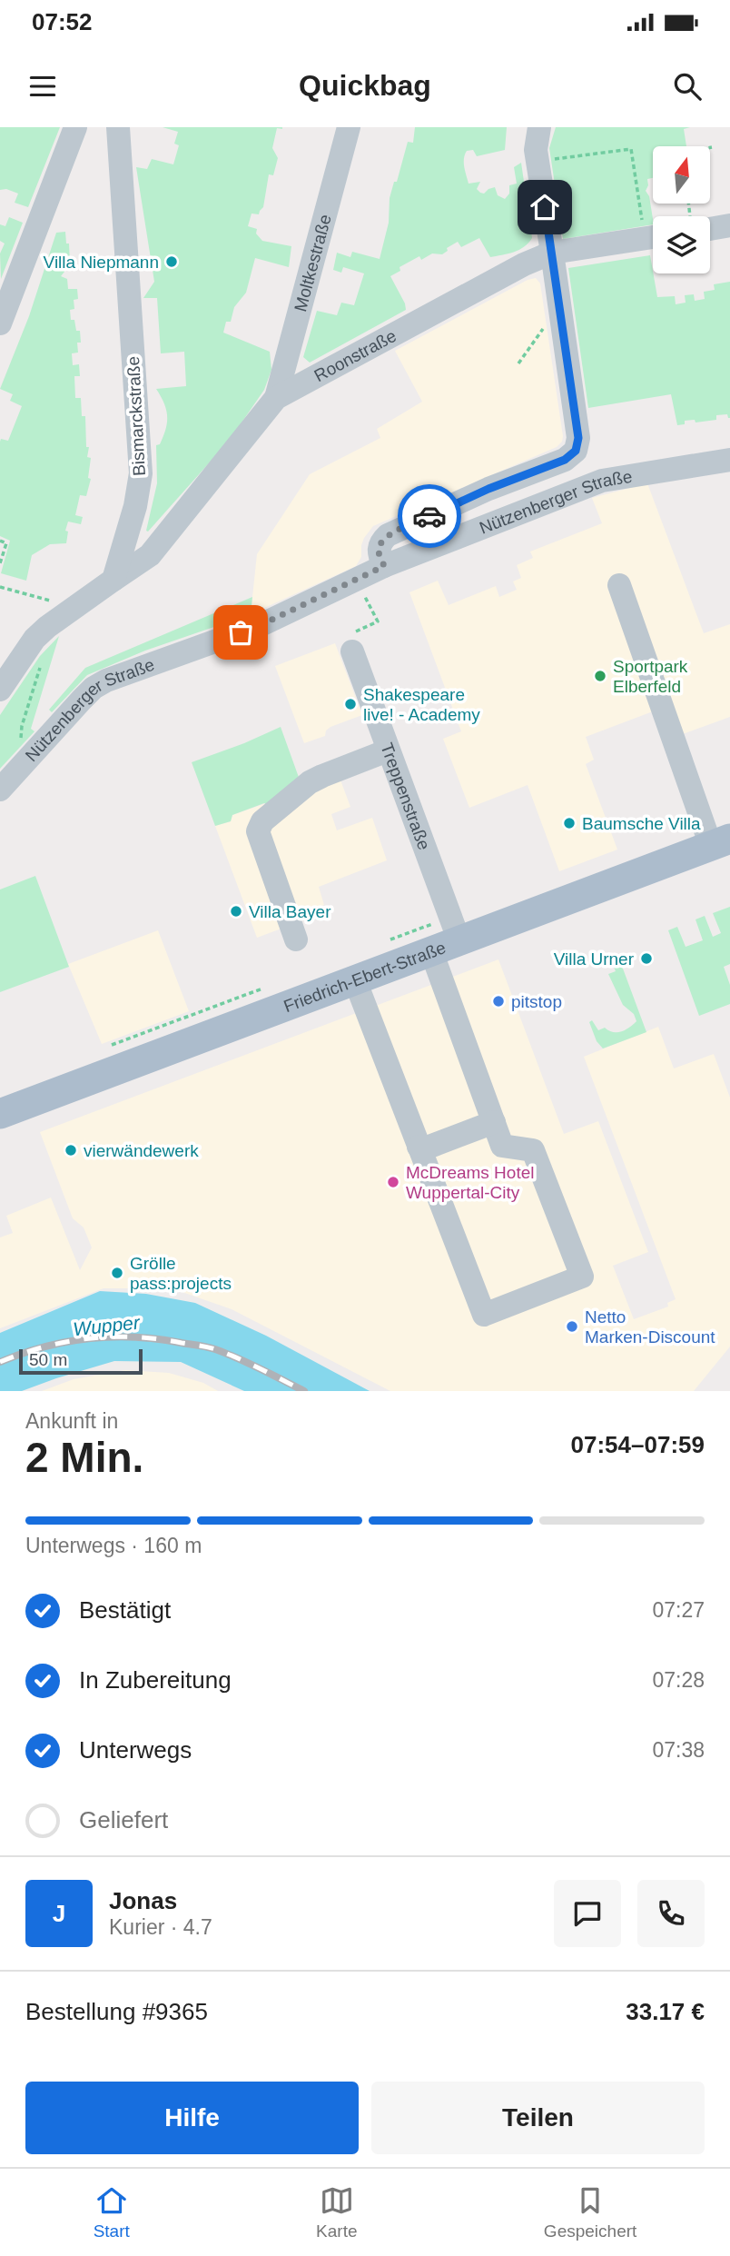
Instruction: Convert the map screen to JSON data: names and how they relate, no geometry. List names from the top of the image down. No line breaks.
{"streets":{"main road":["Friedrich-Ebert-Straße"],"street":["Moltkestraße","Roonstraße","Bismarckstraße","Nützenberger Straße","Treppenstraße"]},"crossings":[["Moltkestraße","Roonstraße"],["Roonstraße","Bismarckstraße"],["Treppenstraße","Friedrich-Ebert-Straße"]],"water":["Wupper"],"places":["Villa Niepmann","Sportpark Elberfeld","Shakespeare live! - Academy","Baumsche Villa","Villa Bayer","Villa Urner","pitstop","vierwändewerk","McDreams Hotel Wuppertal-City","Grölle pass:projects","Netto Marken-Discount"],"scale_bar":"50 m","north":"top","page":{"status":"07:52","header":"Quickbag","scale":"50 m","heading":["2 Min.","Ankunft in","07:54–07:59"],"panel":["Jonas","Kurier · 4.7","Bestellung #9365","33.17 €"],"bar":"Unterwegs · 160 m","list":[["Bestätigt","07:27"],["In Zubereitung","07:28"],["Unterwegs","07:38"],"Geliefert"],"round":"J","buttons":["Hilfe","Teilen"],"tabs":["Start","Karte","Gespeichert"]}}
